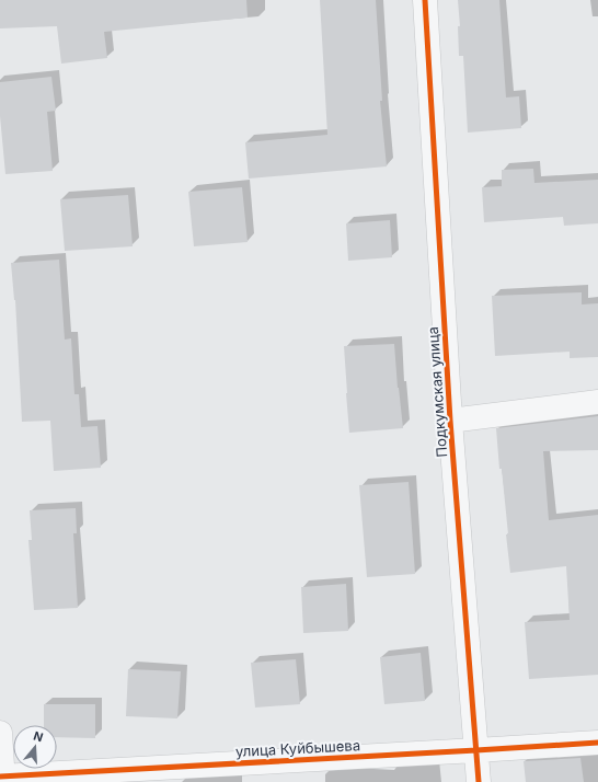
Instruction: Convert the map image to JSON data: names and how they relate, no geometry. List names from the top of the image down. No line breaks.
{"streets":{"street":["Подкумская улица","улица Куйбышева"]},"crossings":[["Подкумская улица","улица Куйбышева"]],"north":"top"}
